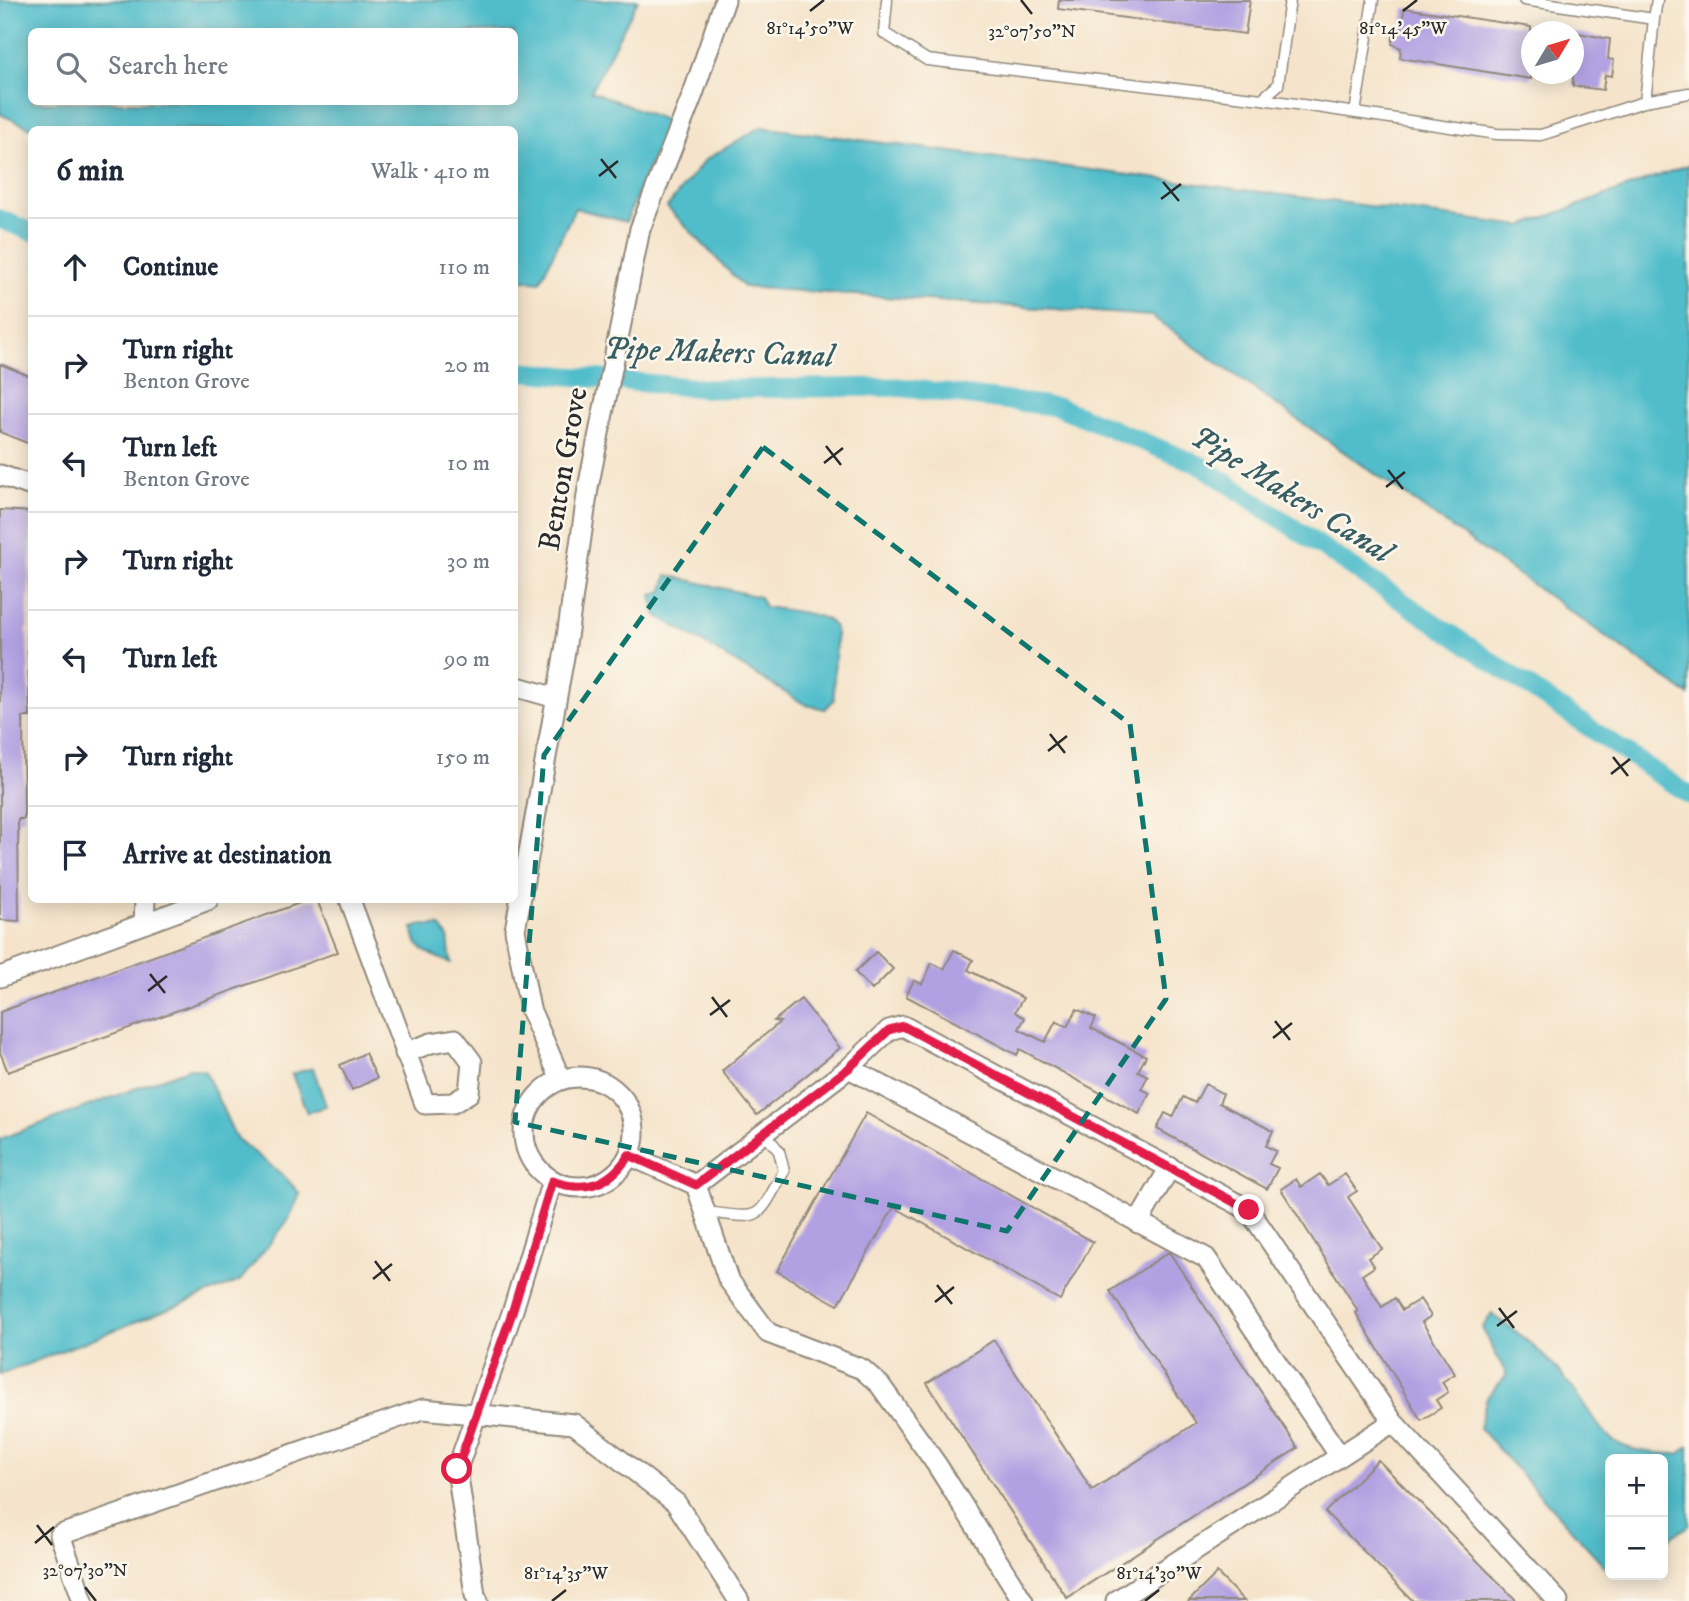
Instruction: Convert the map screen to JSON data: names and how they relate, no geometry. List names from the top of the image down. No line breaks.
{"streets":{"street":["Benton Grove"]},"water":["Pipe Makers Canal"],"north":"top right","page":{"search":"Search here","heading":["6 min","Walk · 410 m"],"list":[["Continue","110 m"],["Turn right","Benton Grove","20 m"],["Turn left","Benton Grove","10 m"],["Turn right","30 m"],["Turn left","90 m"],["Turn right","150 m"],"Arrive at destination"],"map_buttons":["+","−"]},"coordinates":["81°14'50\"W","81°14'45\"W","32°07'50\"N","32°07'30\"N","81°14'35\"W","81°14'30\"W"]}
